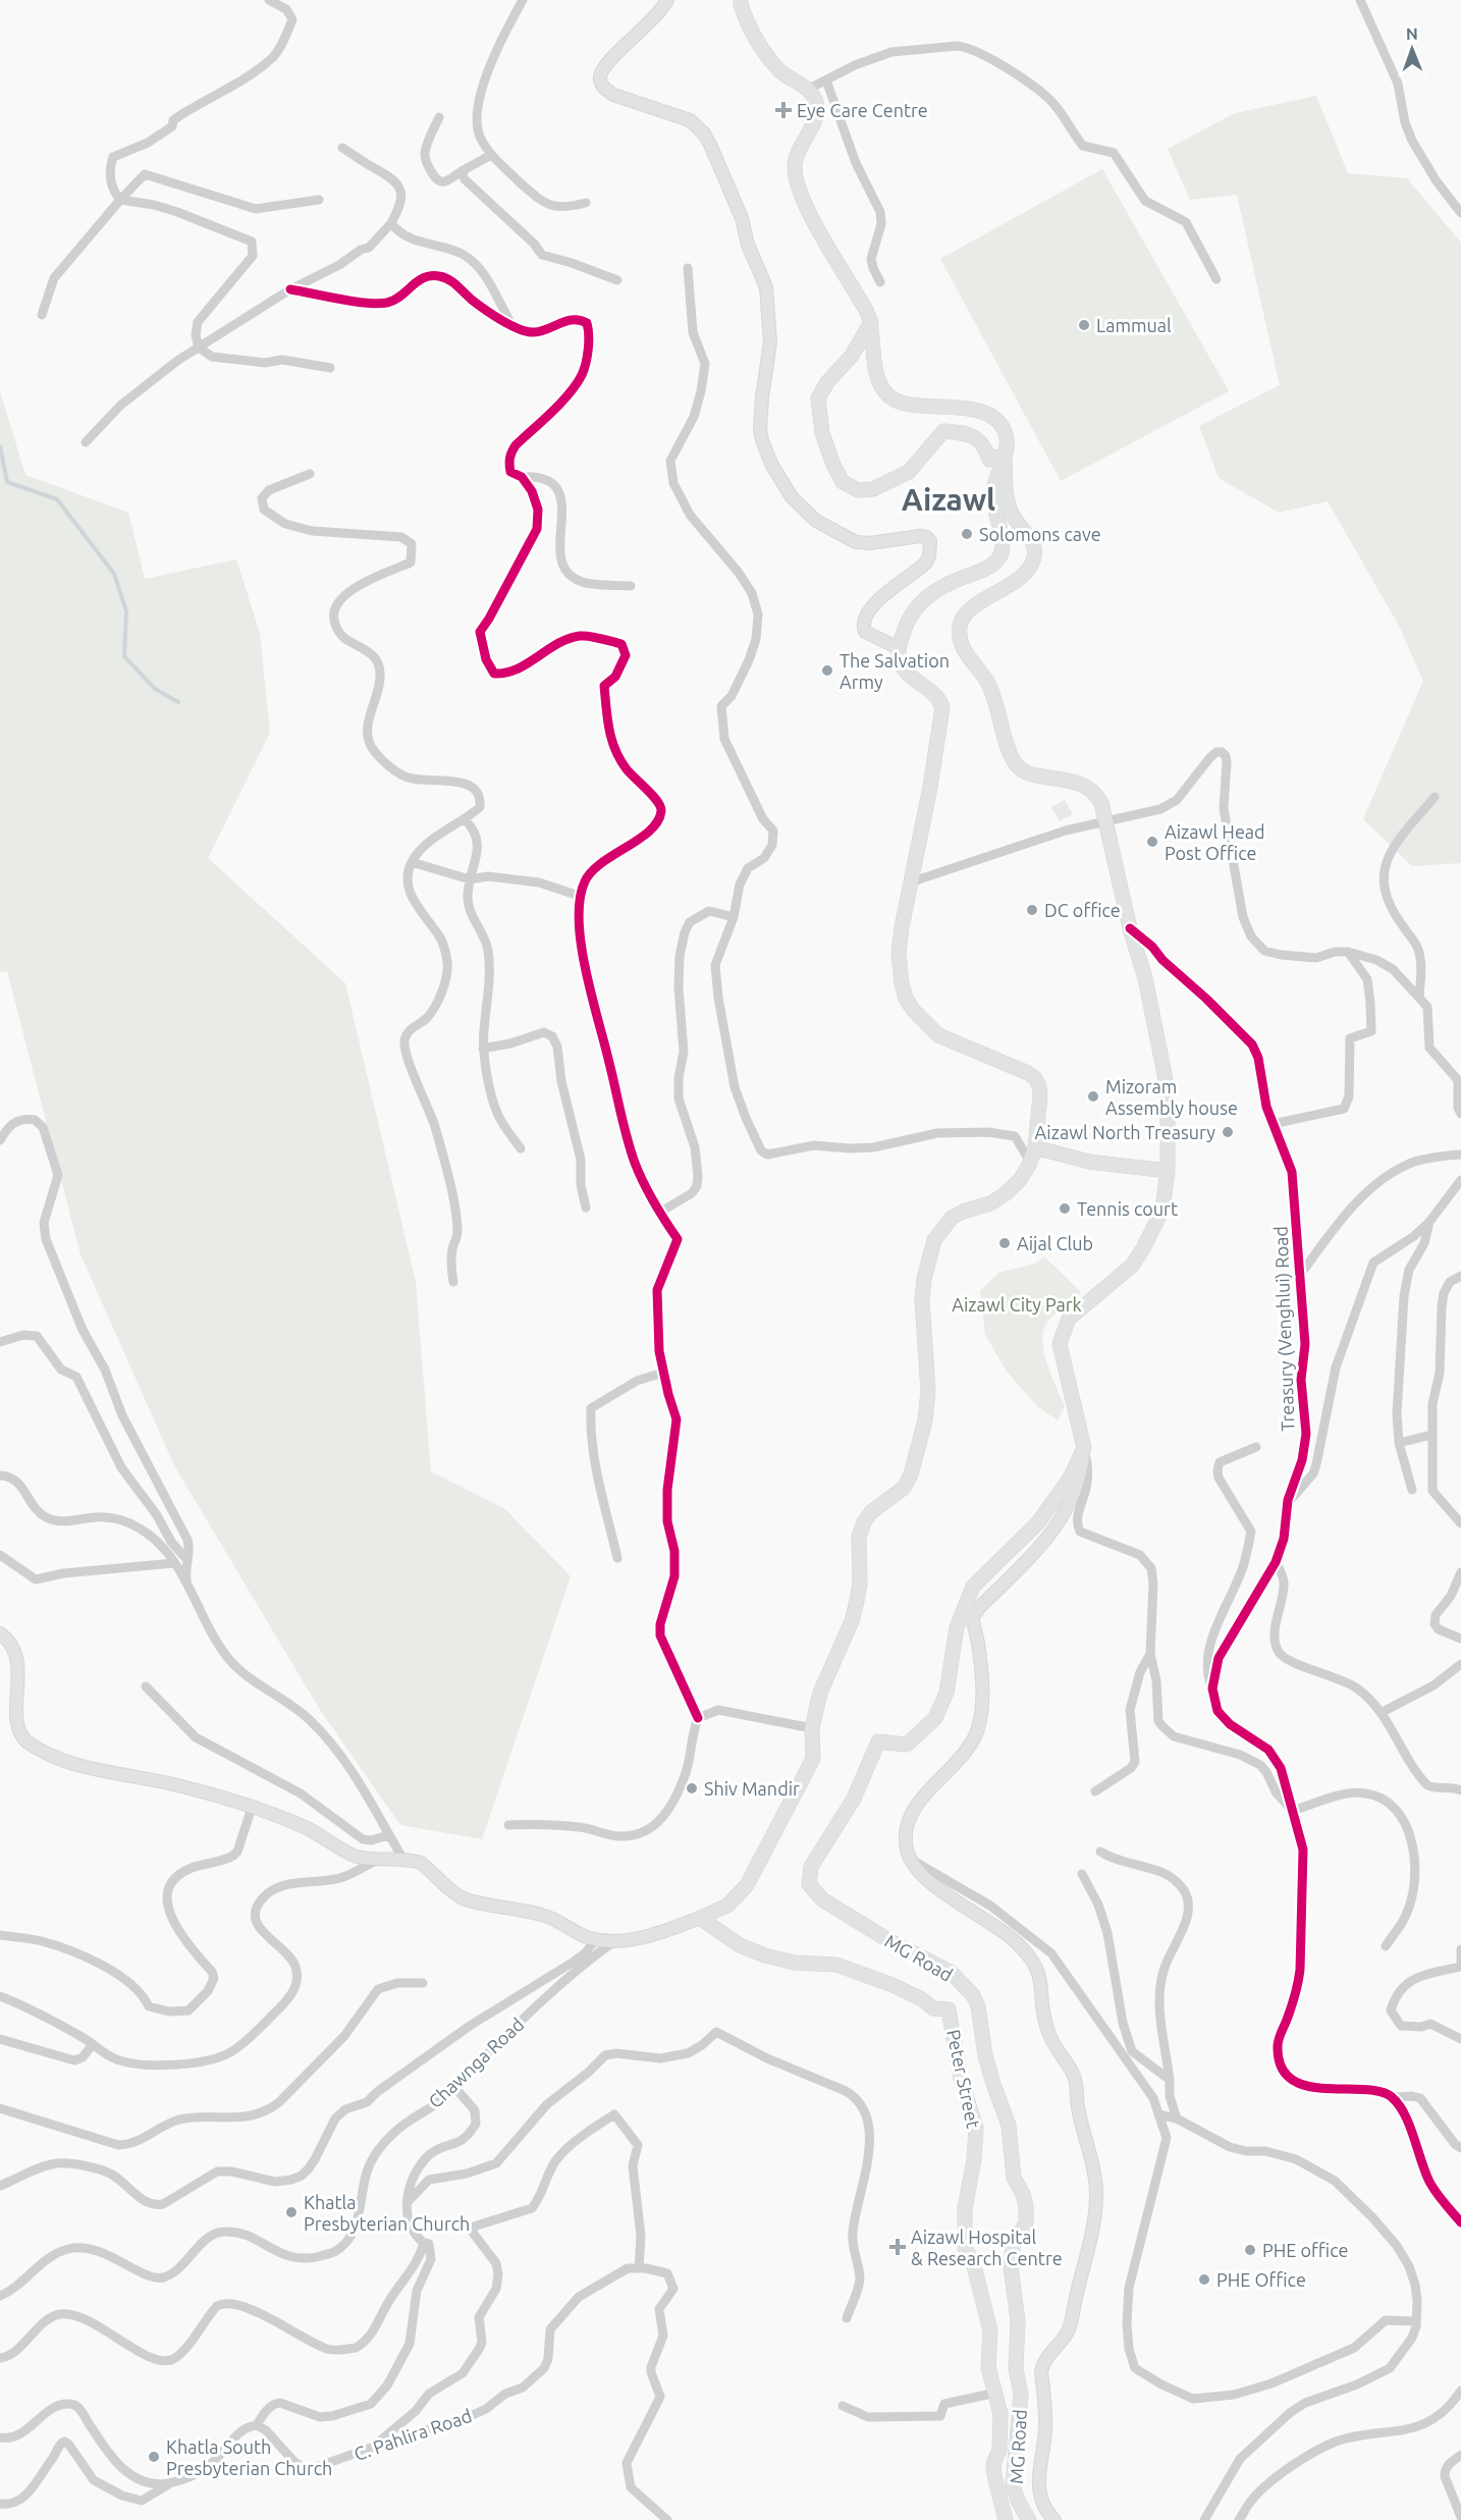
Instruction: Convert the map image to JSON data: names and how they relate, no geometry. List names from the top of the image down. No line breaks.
{"streets":{"main road":["MG Road","Peter Street"],"street":["Treasury (Venghlui) Road","Chawnga Road","C. Pahlira Road"]},"districts":["Aizawl"],"parks":["Aizawl City Park"],"places":{"health":["Eye Care Centre","Aizawl Hospital & Research Centre"],"other":["Lammual","Solomons cave","The Salvation Army","Aizawl Head Post Office","DC office","Mizoram Assembly house","Aizawl North Treasury","Tennis court","Aijal Club","Shiv Mandir","Khatla Presbyterian Church","PHE office","PHE Office","Khatla South Presbyterian Church"]},"north":"top"}
